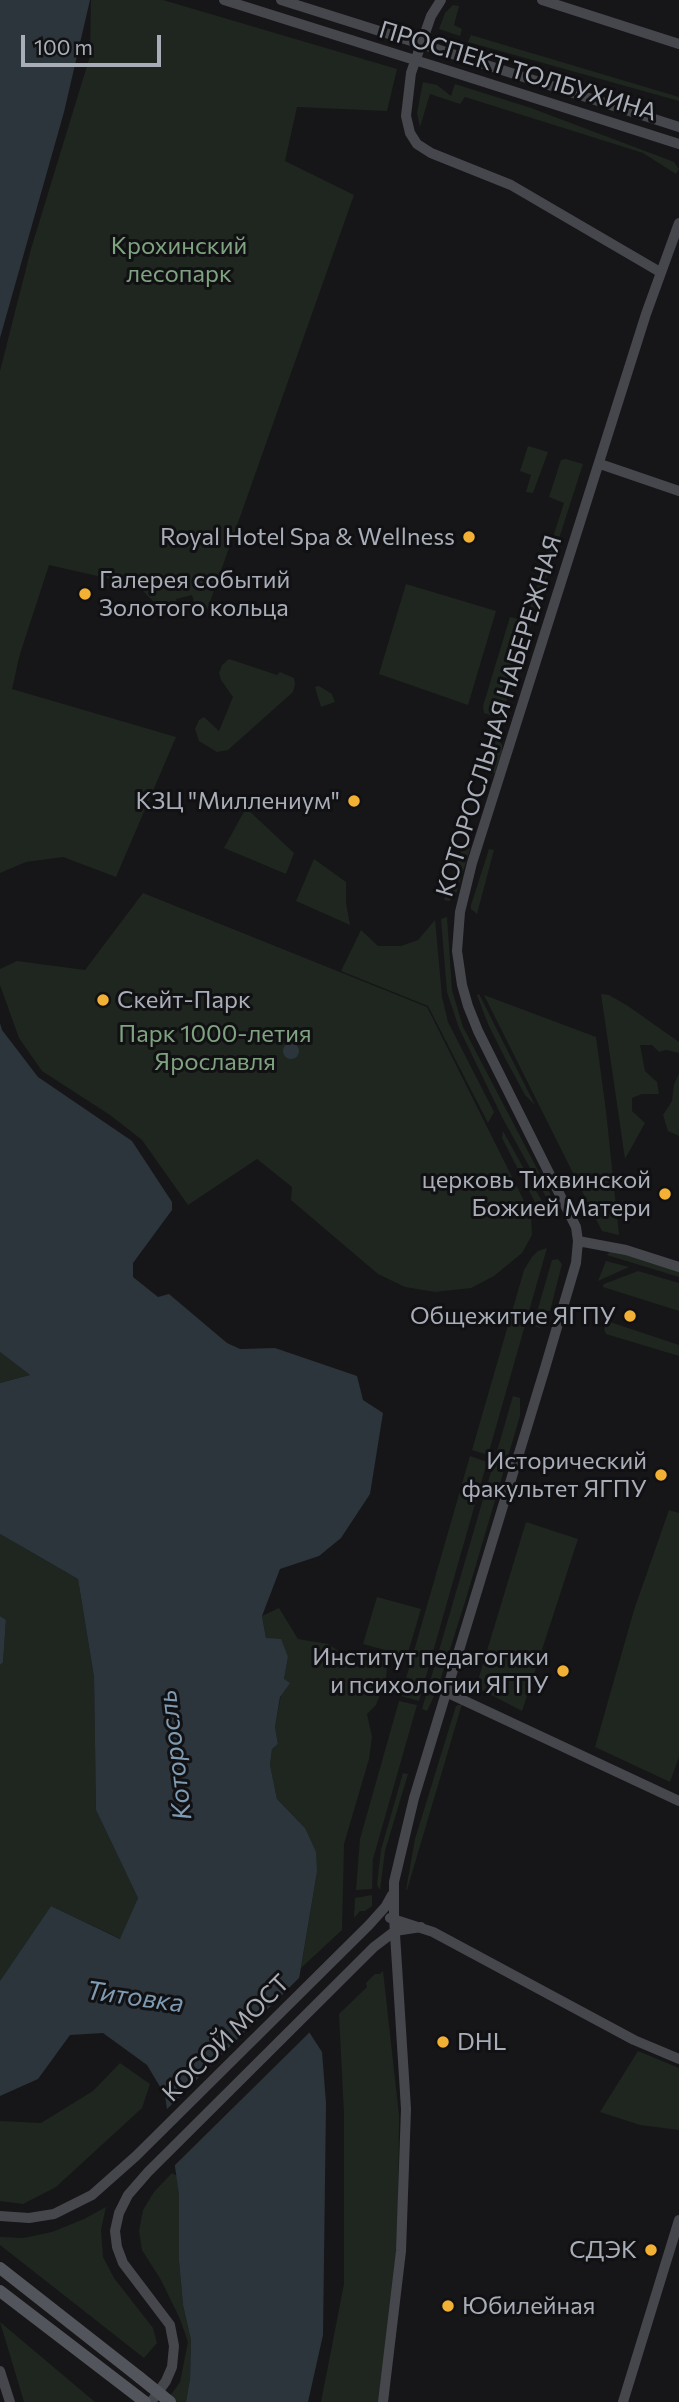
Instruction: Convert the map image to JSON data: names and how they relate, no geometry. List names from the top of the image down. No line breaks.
{"streets":{"main road":["ПРОСПЕКТ ТОЛБУХИНА","КОТОРОСЛЬНАЯ НАБЕРЕЖНАЯ","КОСОЙ МОСТ"]},"crossings":[["КОТОРОСЛЬНАЯ НАБЕРЕЖНАЯ","КОСОЙ МОСТ"]],"water":["Которосль","Титовка"],"parks":["Крохинский лесопарк","Парк 1000-летия Ярославля"],"places":["Royal Hotel Spa & Wеllness","Галерея событий Золотого кольца","КЗЦ \"Миллениум\"","Скейт-Парк","церковь Тихвинской Божией Матери","Общежитие ЯГПУ","Исторический факультет ЯГПУ","Институт педагогики и психологии ЯГПУ","DHL","СДЭК","Юбилейная"],"scale_bar":"100 m"}
